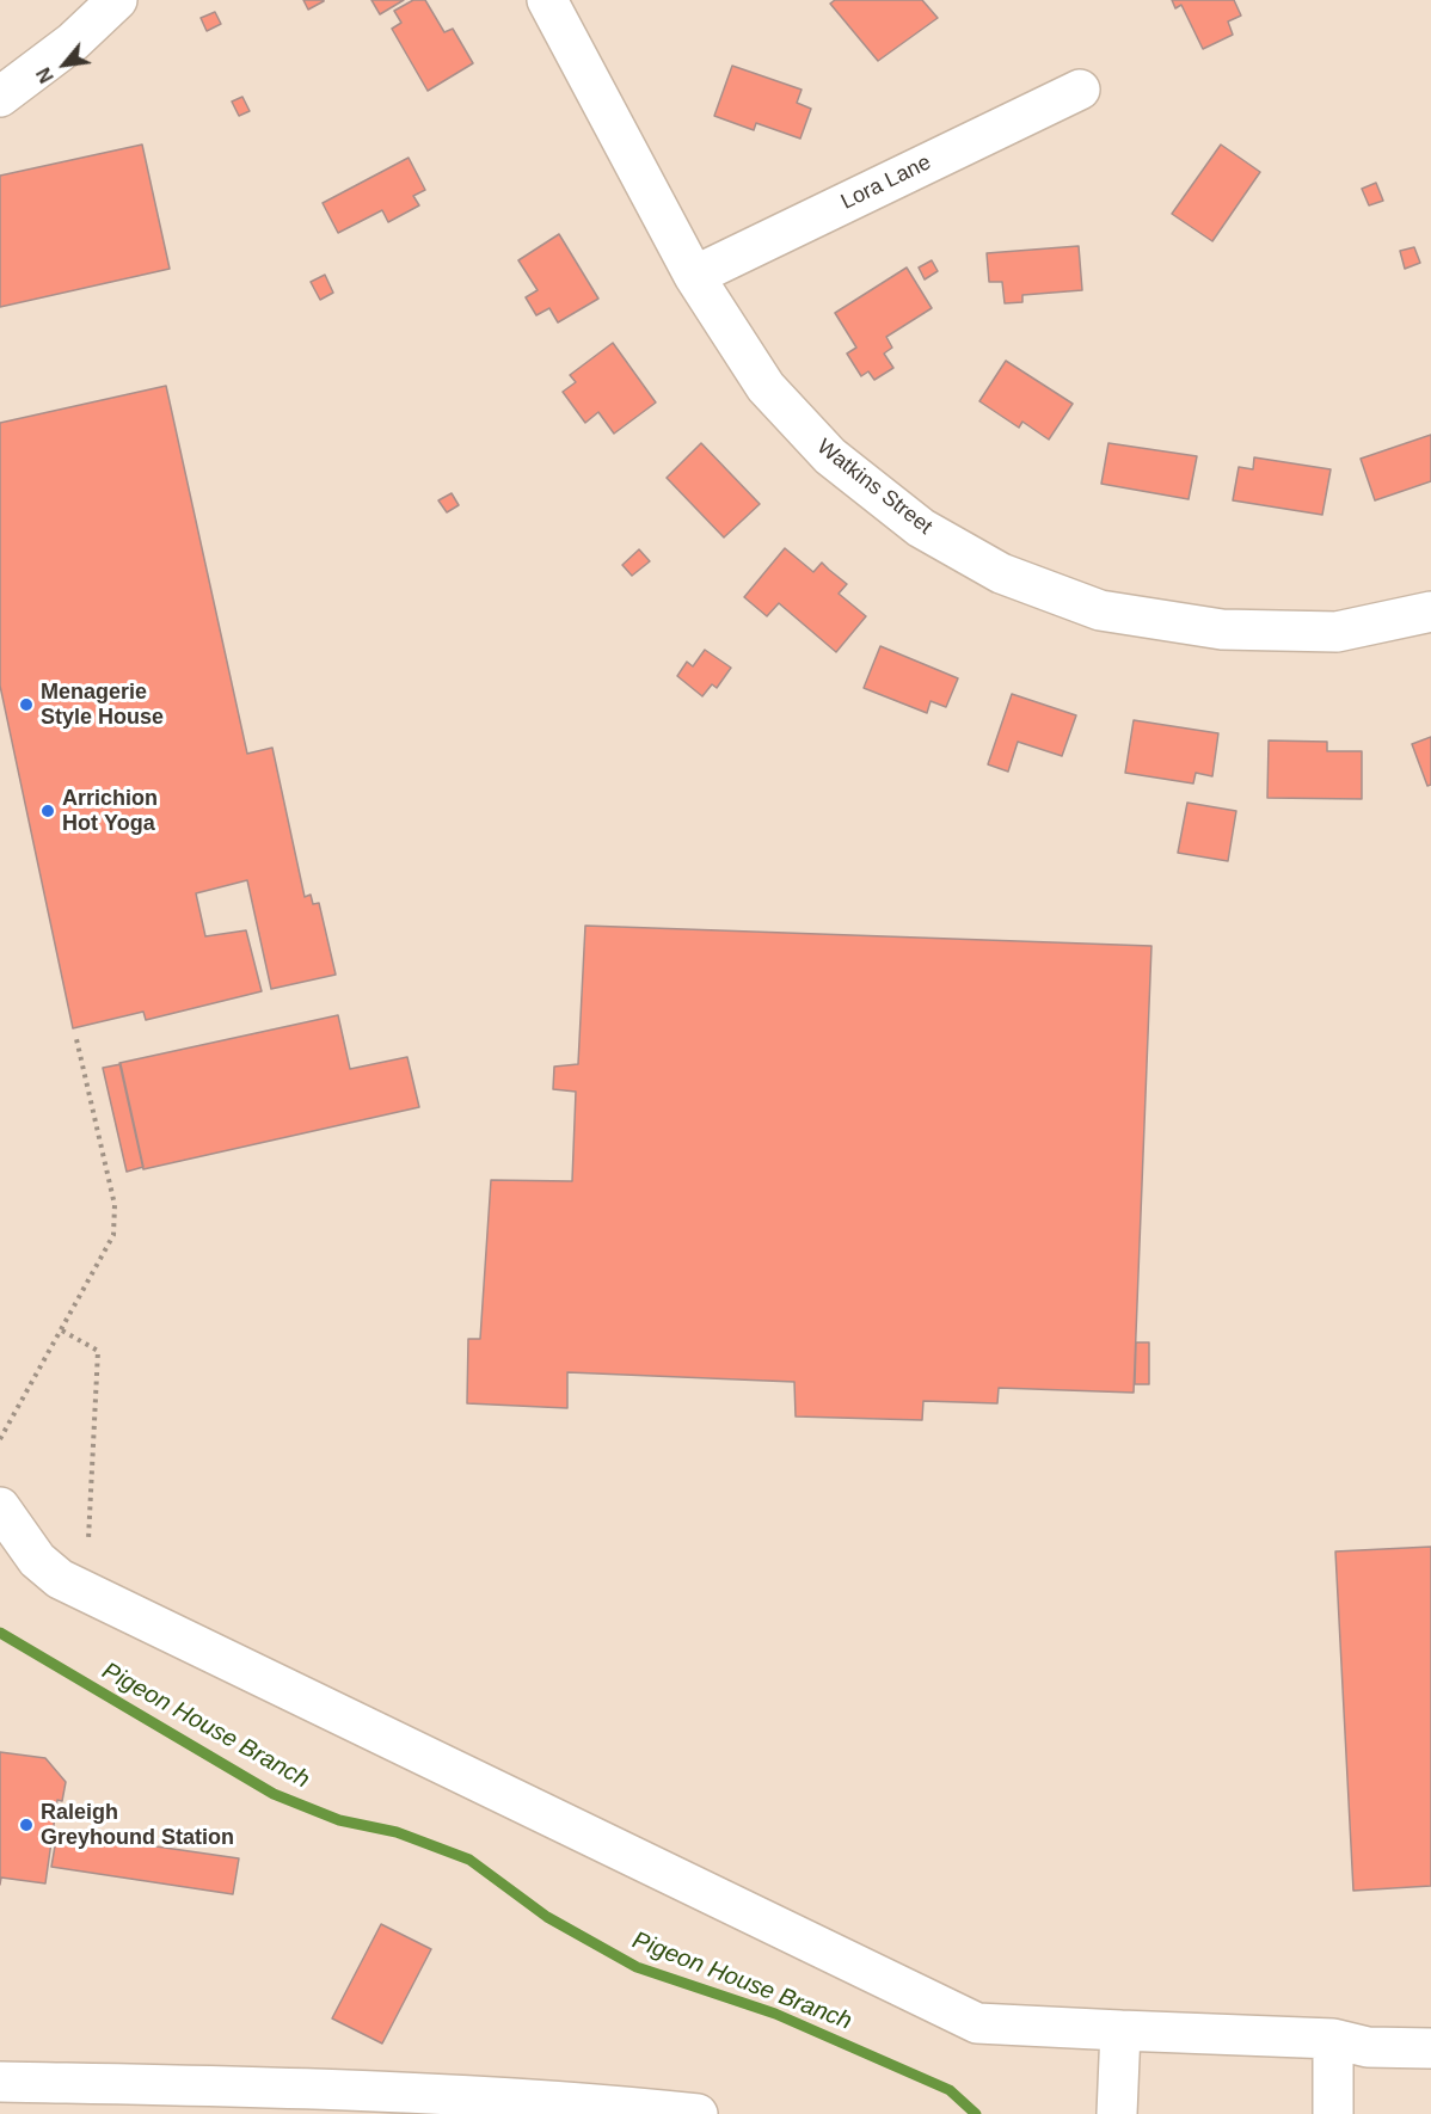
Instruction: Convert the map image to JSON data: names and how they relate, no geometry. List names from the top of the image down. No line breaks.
{"streets":{"street":["Lora Lane","Watkins Street"]},"crossings":[["Lora Lane","Watkins Street"]],"water":["Pigeon House Branch"],"places":["Menagerie Style House","Arrichion Hot Yoga","Raleigh Greyhound Station"],"north":"bottom left"}
